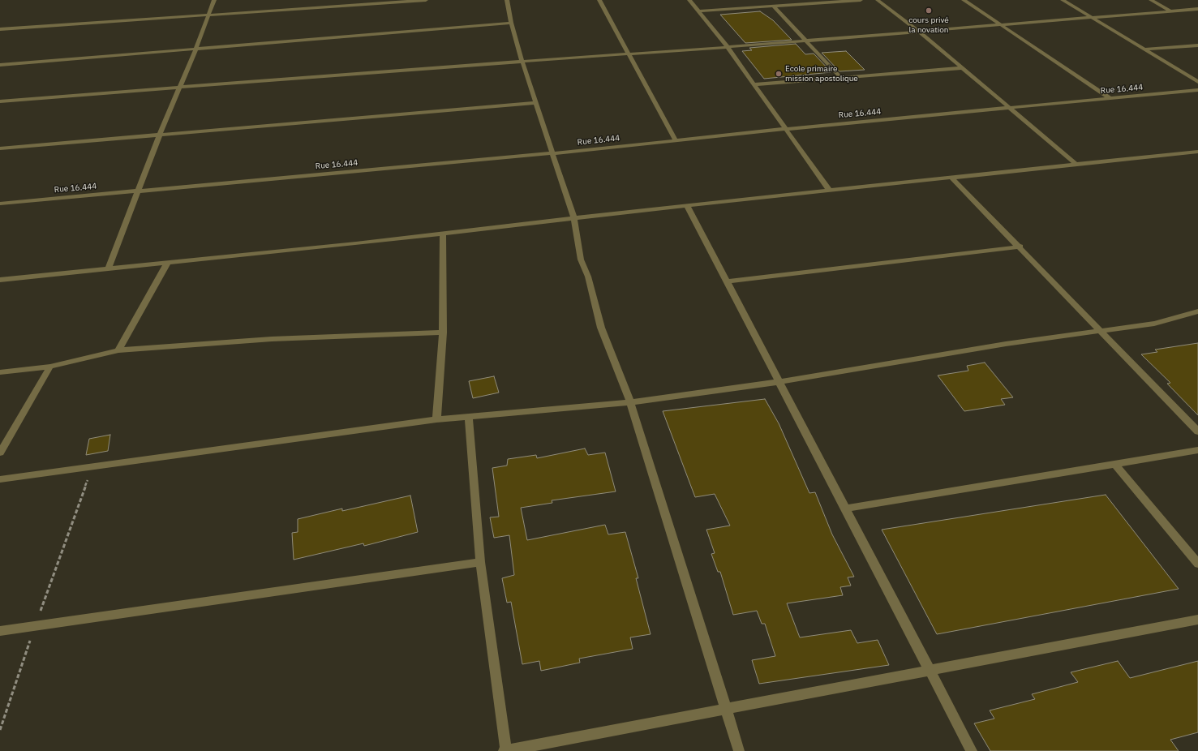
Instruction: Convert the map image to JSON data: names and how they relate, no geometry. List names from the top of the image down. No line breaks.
{"streets":{"street":["Rue 16.444"]},"places":["cours privé la novation","Ecole primaire mission apostolique"]}
